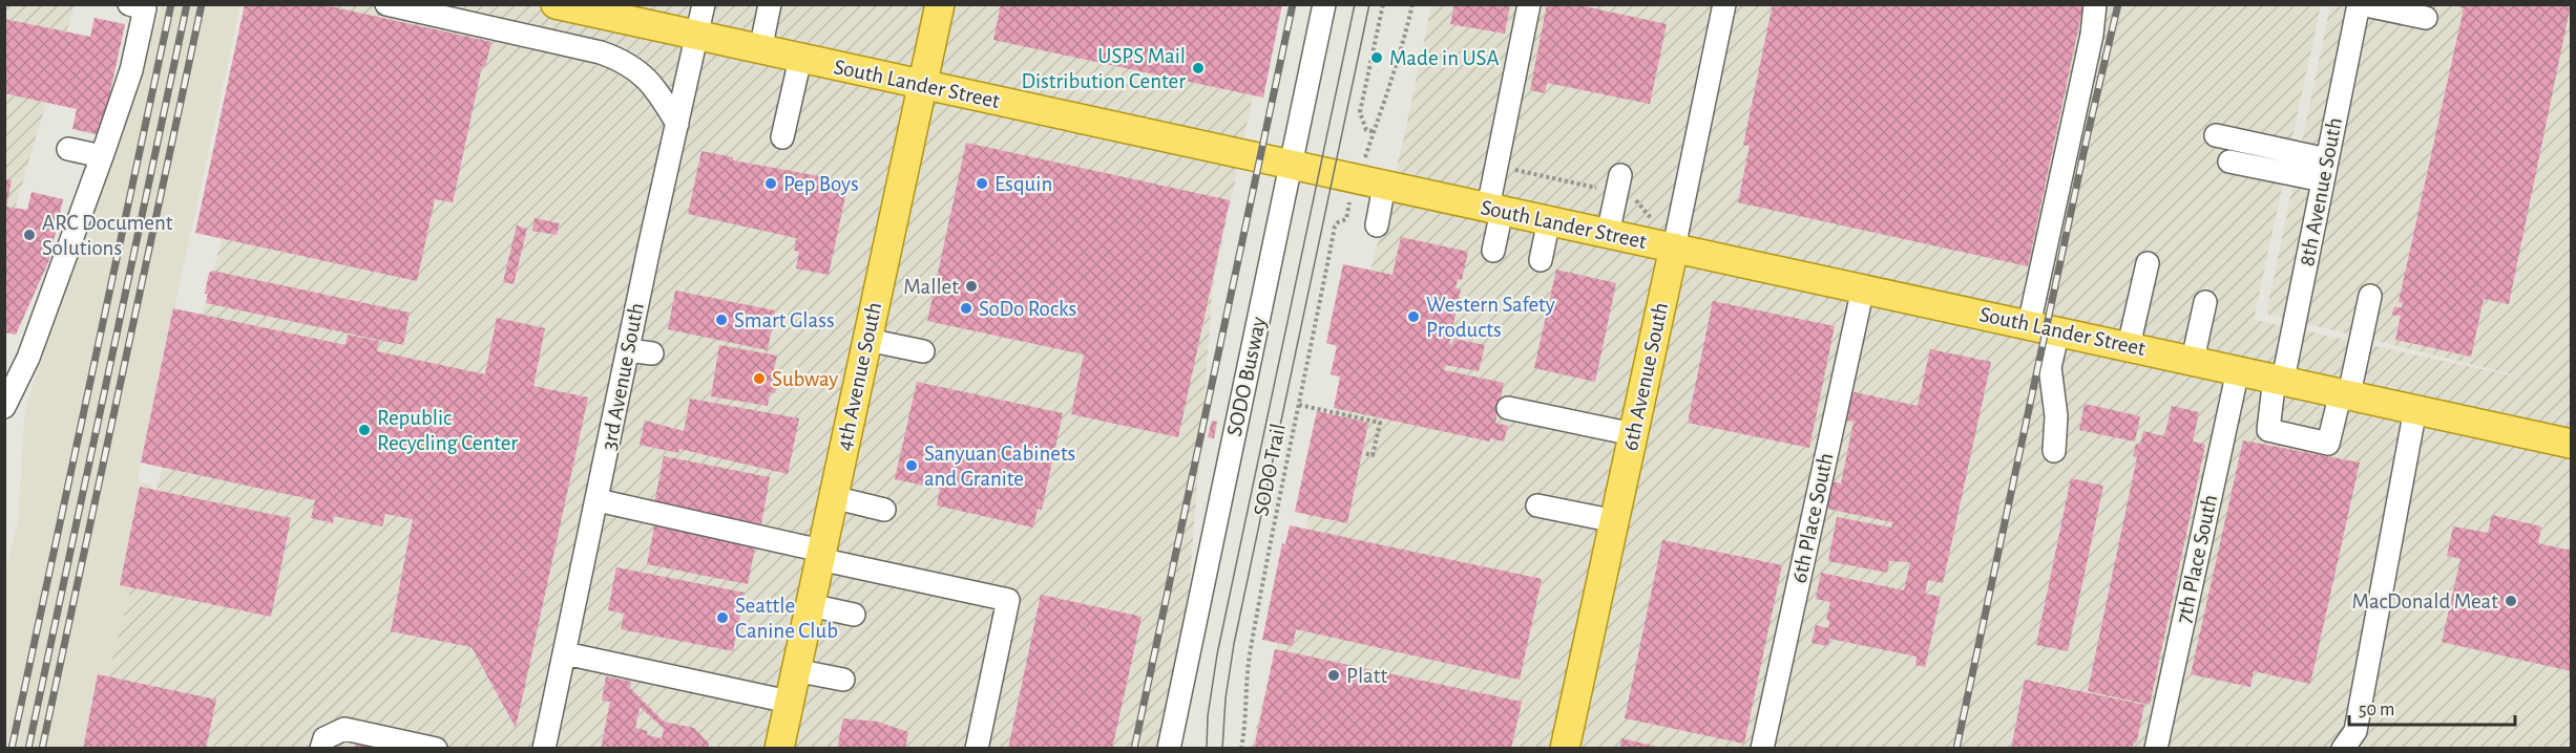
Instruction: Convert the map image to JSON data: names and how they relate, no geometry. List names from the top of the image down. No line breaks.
{"streets":{"main road":["South Lander Street","4th Avenue South","6th Avenue South"],"street":["8th Avenue South","3rd Avenue South","SODO Busway","6th Place South","7th Place South"],"path":["SODO Trail"]},"crossings":[["South Lander Street","8th Avenue South"],["South Lander Street","3rd Avenue South"],["South Lander Street","4th Avenue South"],["South Lander Street","SODO Busway"],["South Lander Street","6th Avenue South"],["South Lander Street","6th Place South"],["South Lander Street","7th Place South"]],"places":["Made in USA","USPS Mail Distribution Center","Pep Boys","Esquin","ARC Document Solutions","Mallet","SoDo Rocks","Western Safety Products","Smart Glass","Subway","Republic Recycling Center","Sanyuan Cabinets and Granite","MacDonald Meat","Seattle Canine Club","Platt"],"scale_bar":"50 m"}
